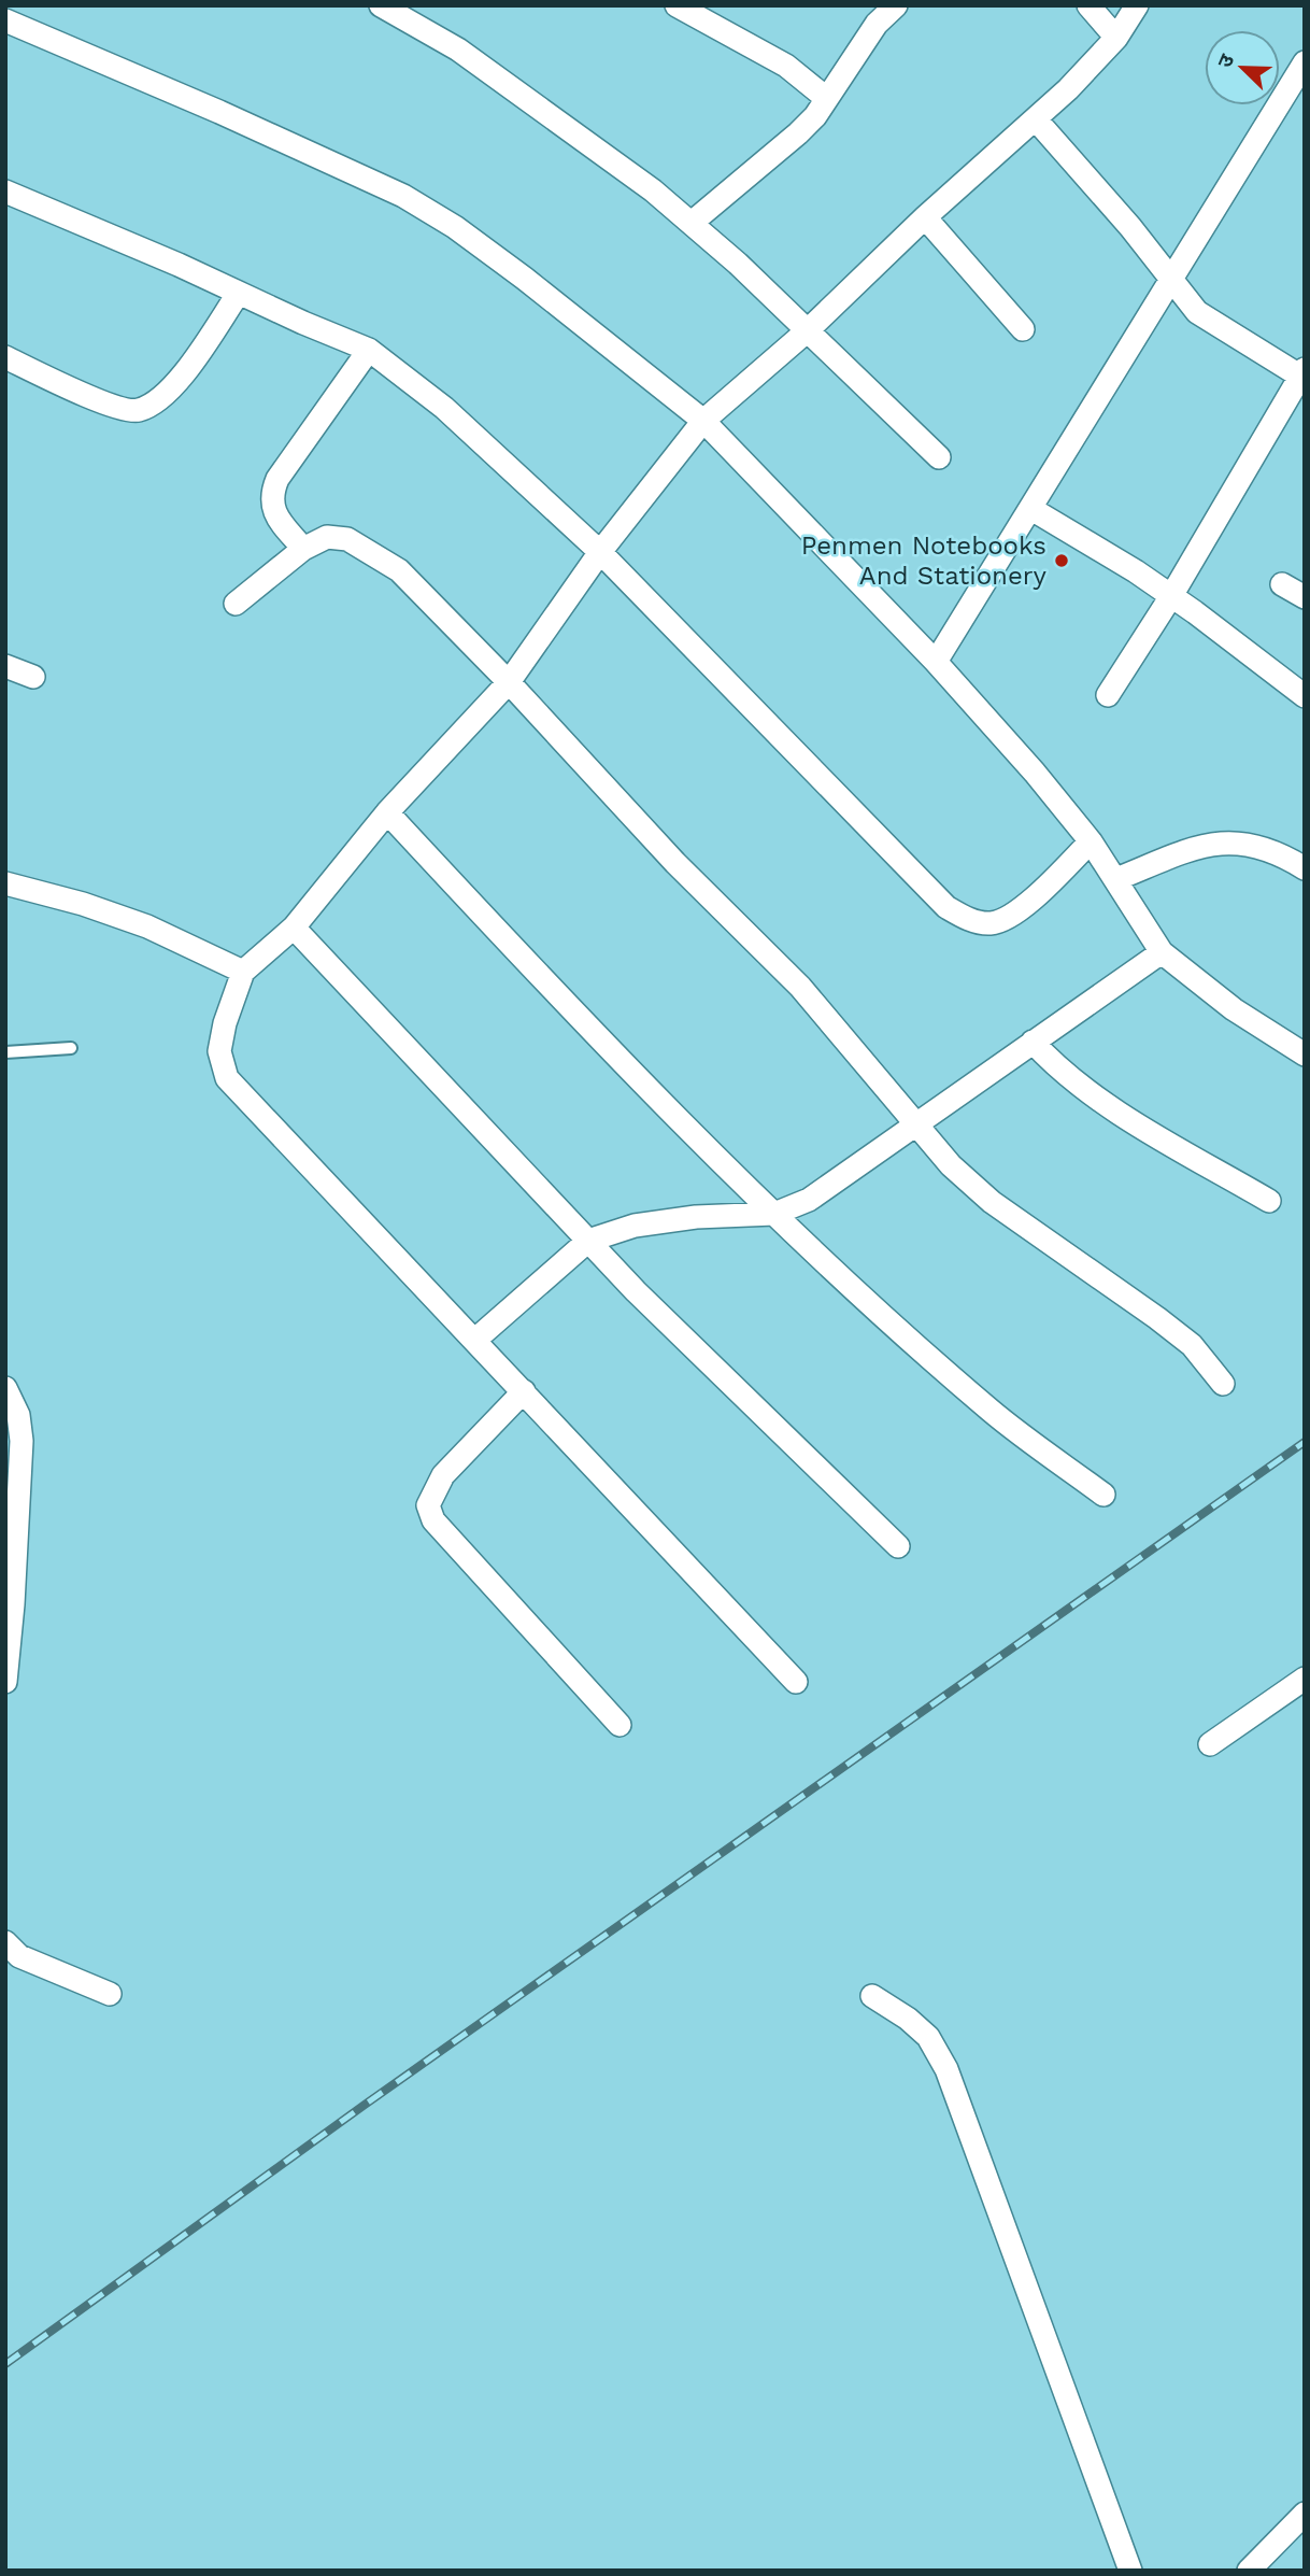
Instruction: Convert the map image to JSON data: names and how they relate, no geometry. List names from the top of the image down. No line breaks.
{"places":["Penmen Notebooks And Stationery"],"north":"top left"}
